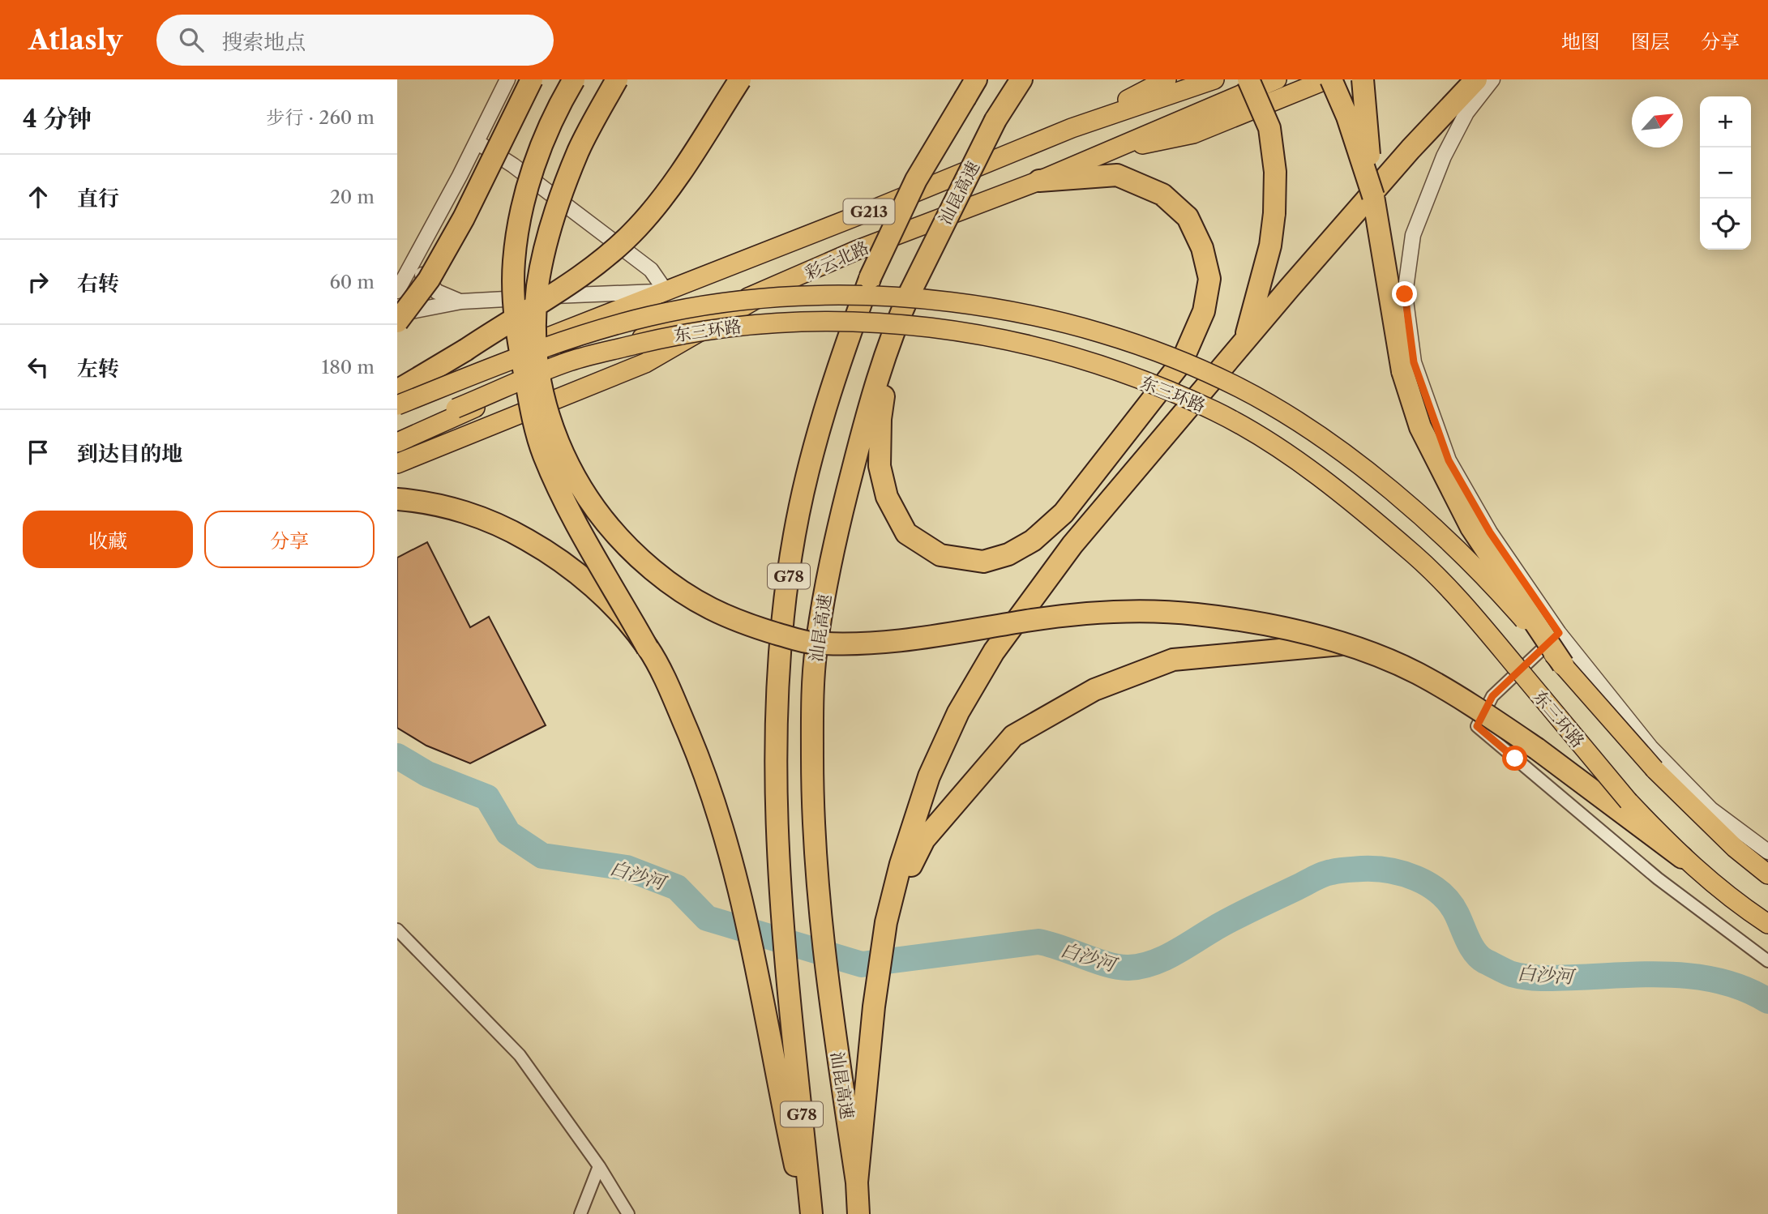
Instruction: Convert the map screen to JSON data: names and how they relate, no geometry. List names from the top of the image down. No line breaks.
{"streets":{"highway":["汕昆高速","G213","彩云北路","东三环路","G78"]},"crossings":[["G213","彩云北路"]],"water":["白沙河"],"north":"top right","page":{"header":"Atlasly","search":"搜索地点","nav":["地图","图层","分享"],"heading":["4 分钟","步行 · 260 m"],"map_buttons":["+","−"],"list":[["直行","20 m"],["右转","60 m"],["左转","180 m"],"到达目的地"],"buttons":["收藏","分享"]}}
